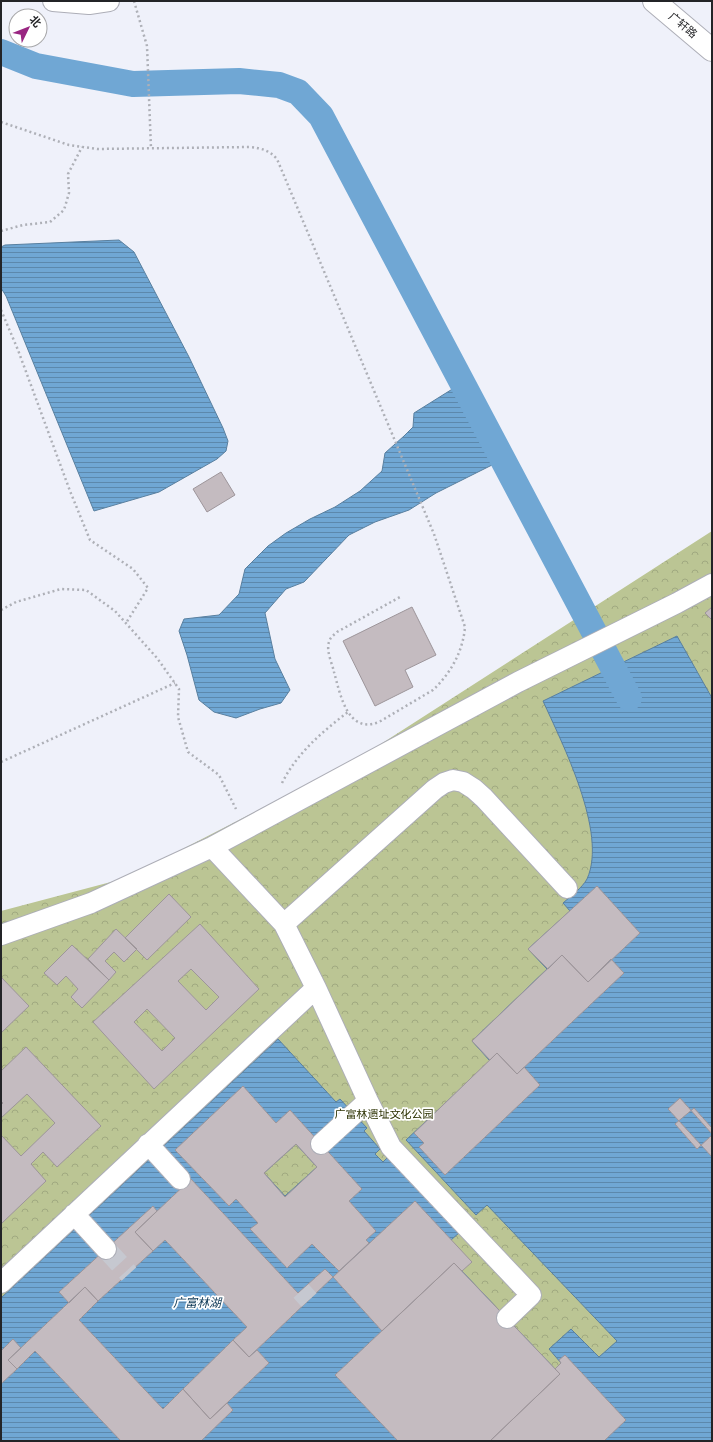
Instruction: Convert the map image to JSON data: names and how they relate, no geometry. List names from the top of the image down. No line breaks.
{"streets":{"street":["广轩路"]},"water":["广富林湖"],"parks":["广富林遗址文化公园"],"north":"top right"}
